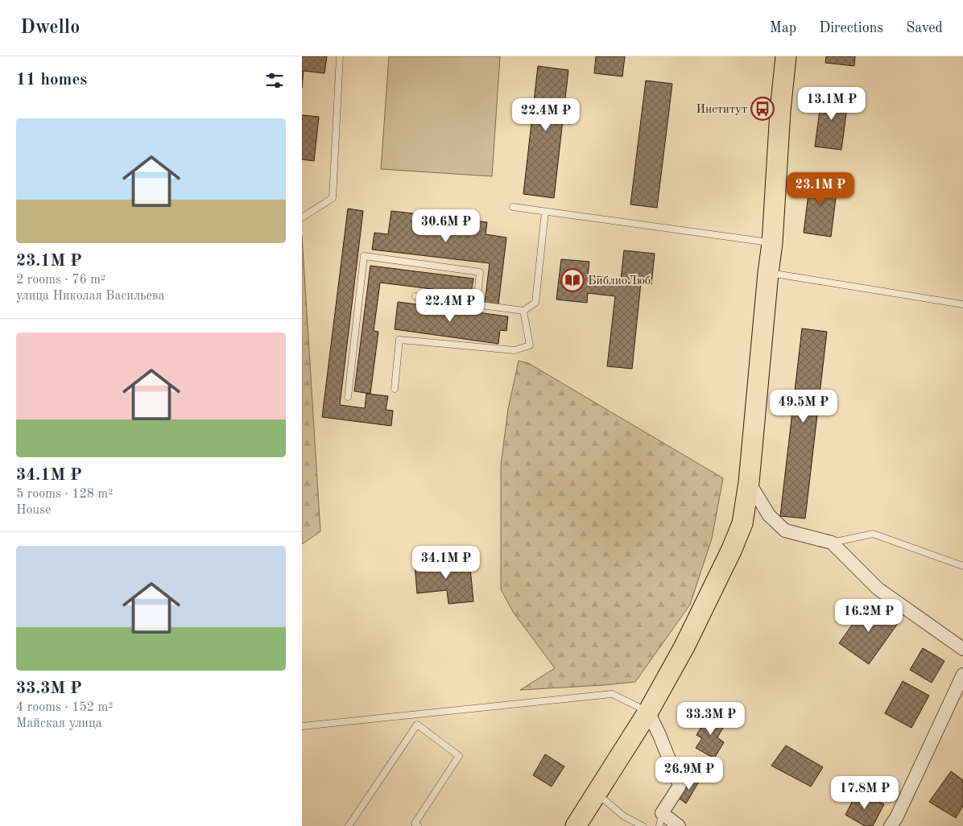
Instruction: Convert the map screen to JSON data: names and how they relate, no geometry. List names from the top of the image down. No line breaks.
{"places":{"bus stop":["Институт"],"library":["БиблиоЛюб"]},"page":{"header":"Dwello","nav":["Map","Directions","Saved"],"heading":"11 homes","price":["13.1M ₽","22.4M ₽","23.1M ₽","30.6M ₽","22.4M ₽","49.5M ₽","34.1M ₽","16.2M ₽","33.3M ₽","26.9M ₽","17.8M ₽"],"list":[{"name":"23.1M ₽","note":"2 rooms · 76 m² · улица Николая Васильева"},{"name":"34.1M ₽","note":"5 rooms · 128 m² · House"},{"name":"33.3M ₽","note":"4 rooms · 152 m² · Майская улица"}]}}
